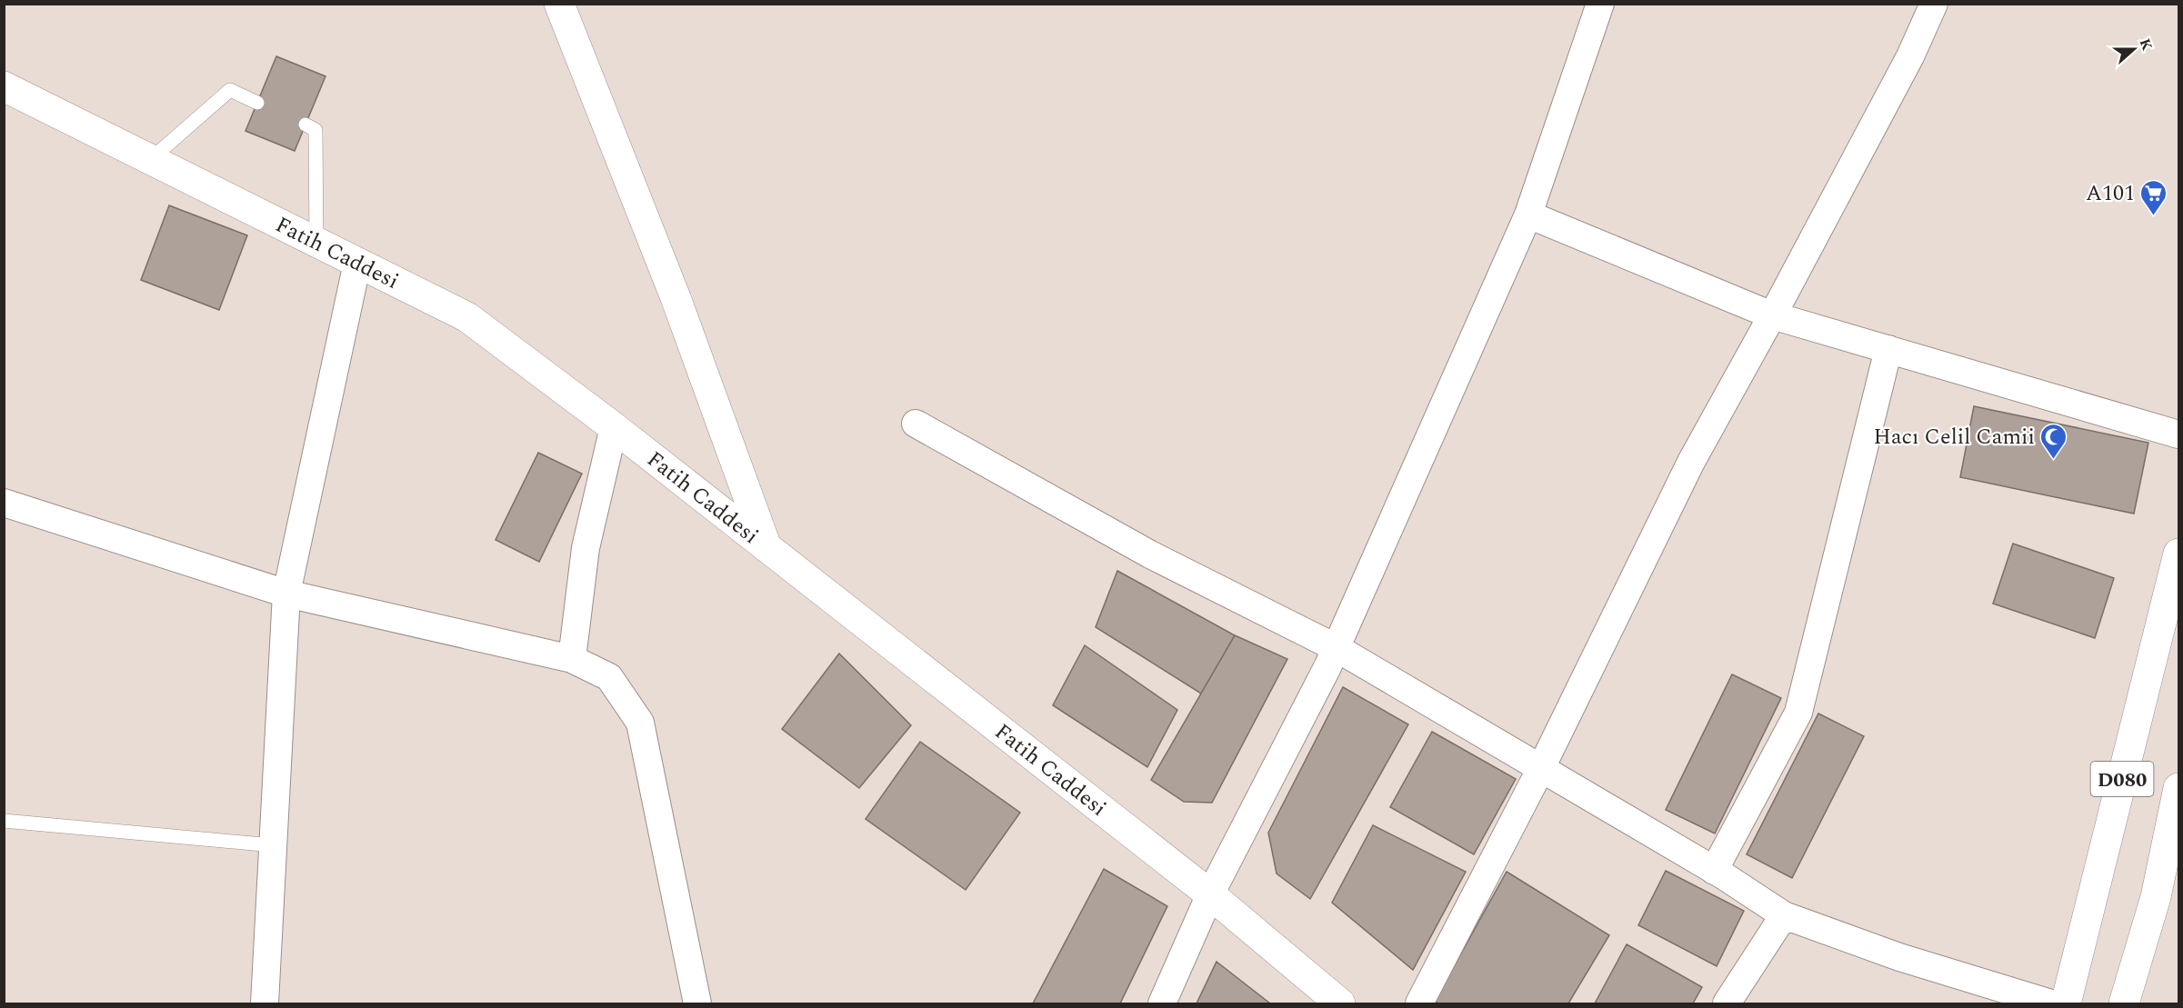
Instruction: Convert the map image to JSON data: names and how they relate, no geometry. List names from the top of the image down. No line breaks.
{"streets":{"main road":["Fatih Caddesi","D080"]},"places":{"supermarket":["A101"],"mosque":["Hacı Celil Camii"]},"north":"right"}
